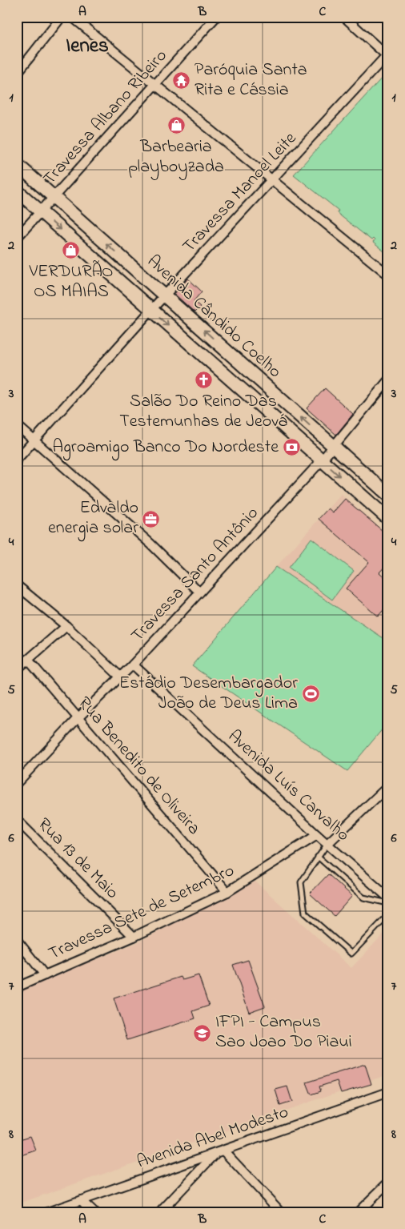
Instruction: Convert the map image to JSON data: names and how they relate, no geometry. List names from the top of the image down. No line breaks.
{"streets":{"main road":["Avenida Cândido Coelho"],"street":["Travessa Albano Ribeiro","Travessa Manoel Leite","Travessa Santo Antônio","Rua Benedito de Oliveira","Avenida Luís Carvalho","Rua 13 de Maio","Travessa Sete de Setembro","Avenida Abel Modesto"]},"crossings":[["Travessa Albano Ribeiro","Avenida Cândido Coelho"],["Travessa Manoel Leite","Avenida Cândido Coelho"],["Avenida Cândido Coelho","Travessa Santo Antônio"],["Travessa Santo Antônio","Rua Benedito de Oliveira"],["Travessa Santo Antônio","Avenida Luís Carvalho"],["Rua Benedito de Oliveira","Travessa Sete de Setembro"],["Avenida Luís Carvalho","Travessa Sete de Setembro"],["Rua 13 de Maio","Travessa Sete de Setembro"]],"districts":["Ienes"],"places":{"temple":["Paróquia Santa Rita e Cássia"],"shop":["Barbearia playboyzada","VERDURÃO OS MAIAS"],"church":["Salão Do Reino Das Testemunhas de Jeová"],"bank":["Agroamigo Banco Do Nordeste"],"office":["Edvaldo energia solar"],"sports":["Estádio Desembargador João de Deus Lima"],"school or university":["IFPI - Campus Sao Joao Do Piaui"]},"grid":{"columns":["A","B","C"],"rows":["1","2","3","4","5","6","7","8"]}}
